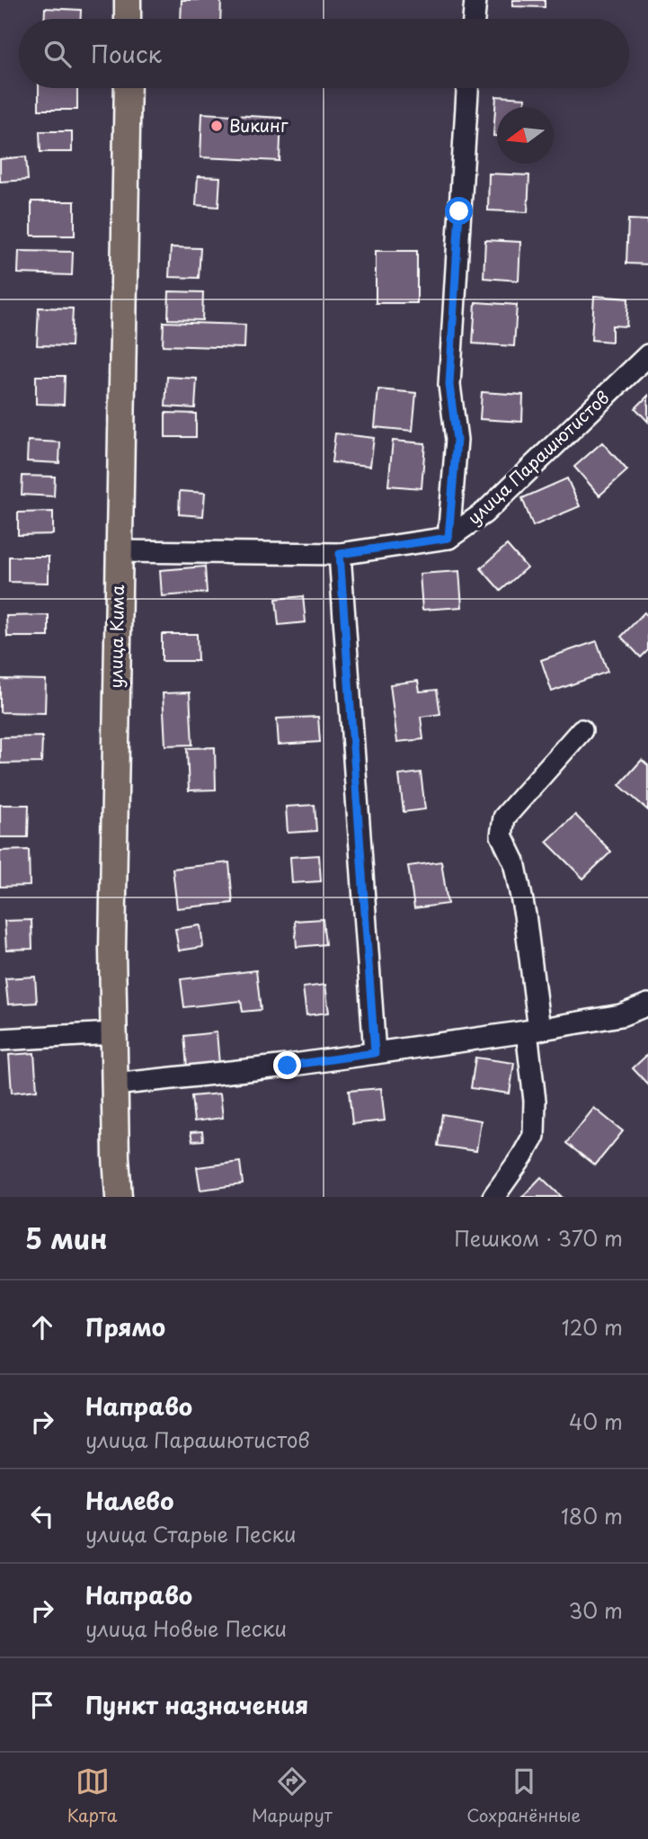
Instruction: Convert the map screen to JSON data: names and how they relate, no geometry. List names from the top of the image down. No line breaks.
{"streets":{"main road":["улица Кима"],"street":["улица Парашютистов"]},"crossings":[["улица Парашютистов","улица Кима"]],"places":["Викинг"],"north":"left","page":{"search":"Поиск","heading":["5 мин","Пешком · 370 m"],"list":[["Прямо","120 m"],["Направо","улица Парашютистов","40 m"],["Налево","улица Старые Пески","180 m"],["Направо","улица Новые Пески","30 m"],"Пункт назначения"],"nav":["Карта","Маршрут","Сохранённые"]}}
